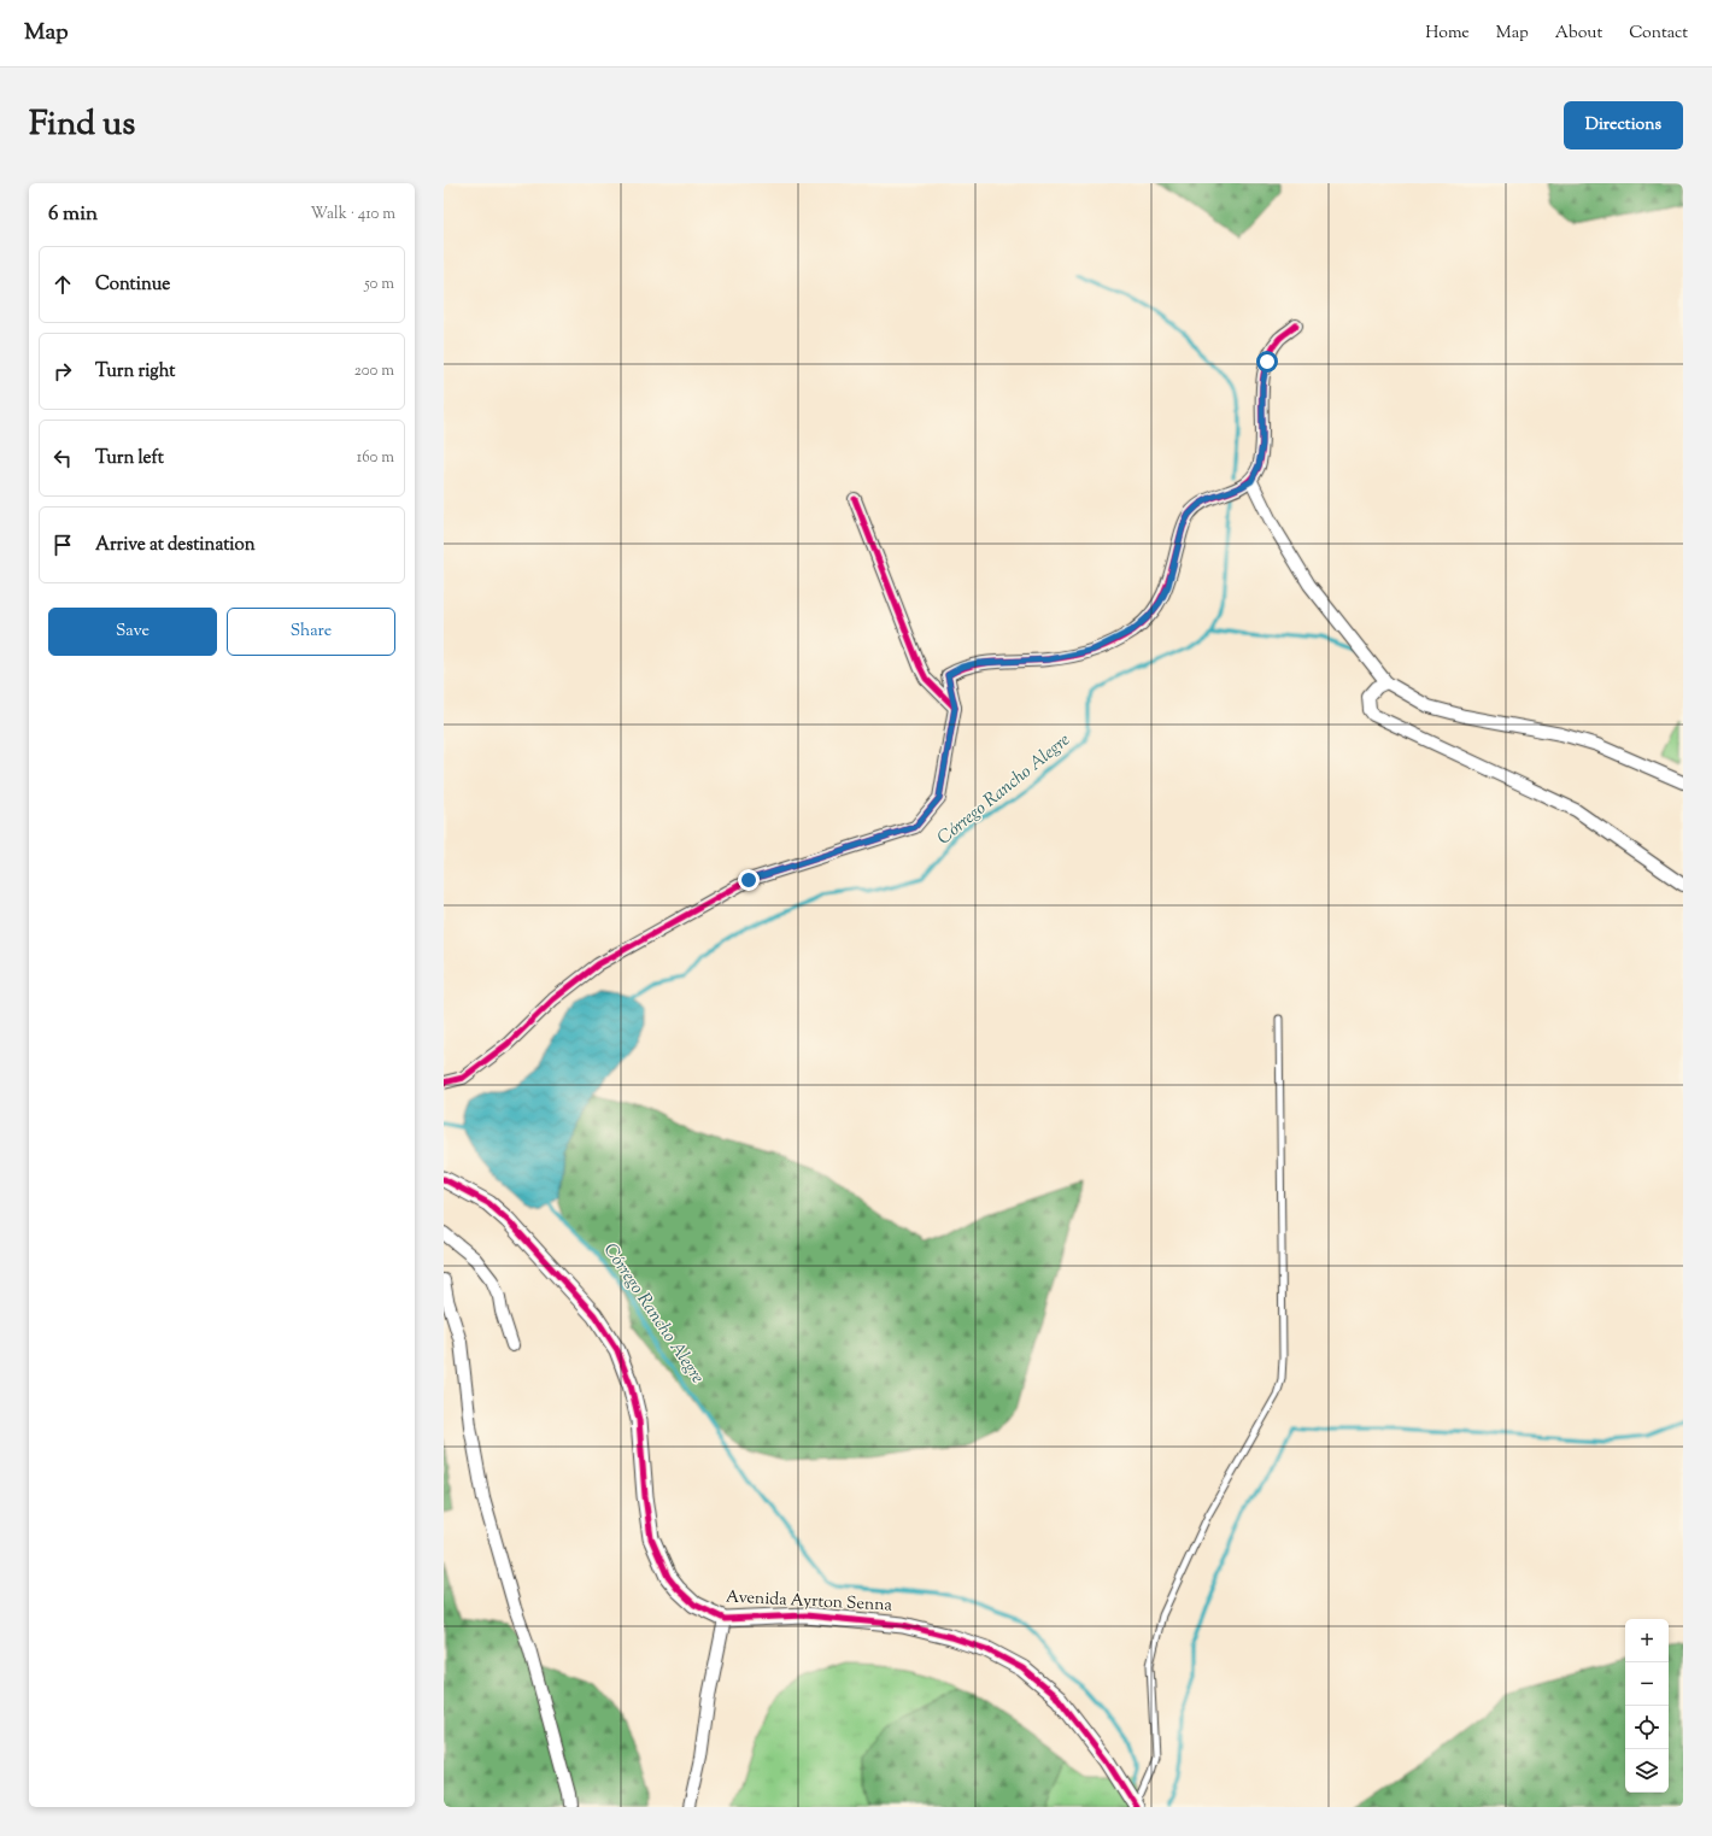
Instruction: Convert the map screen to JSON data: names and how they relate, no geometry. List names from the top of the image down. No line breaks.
{"streets":{"street":["Avenida Ayrton Senna"]},"water":["Córrego Rancho Alegre"],"page":{"header":"Map","nav":["Home","Map","About","Contact"],"title":"Find us","buttons":["Directions",["Save","Share"]],"heading":["6 min","Walk · 410 m"],"list":[["Continue","50 m"],["Turn right","200 m"],["Turn left","160 m"],"Arrive at destination"],"map_buttons":["+","−"]}}
